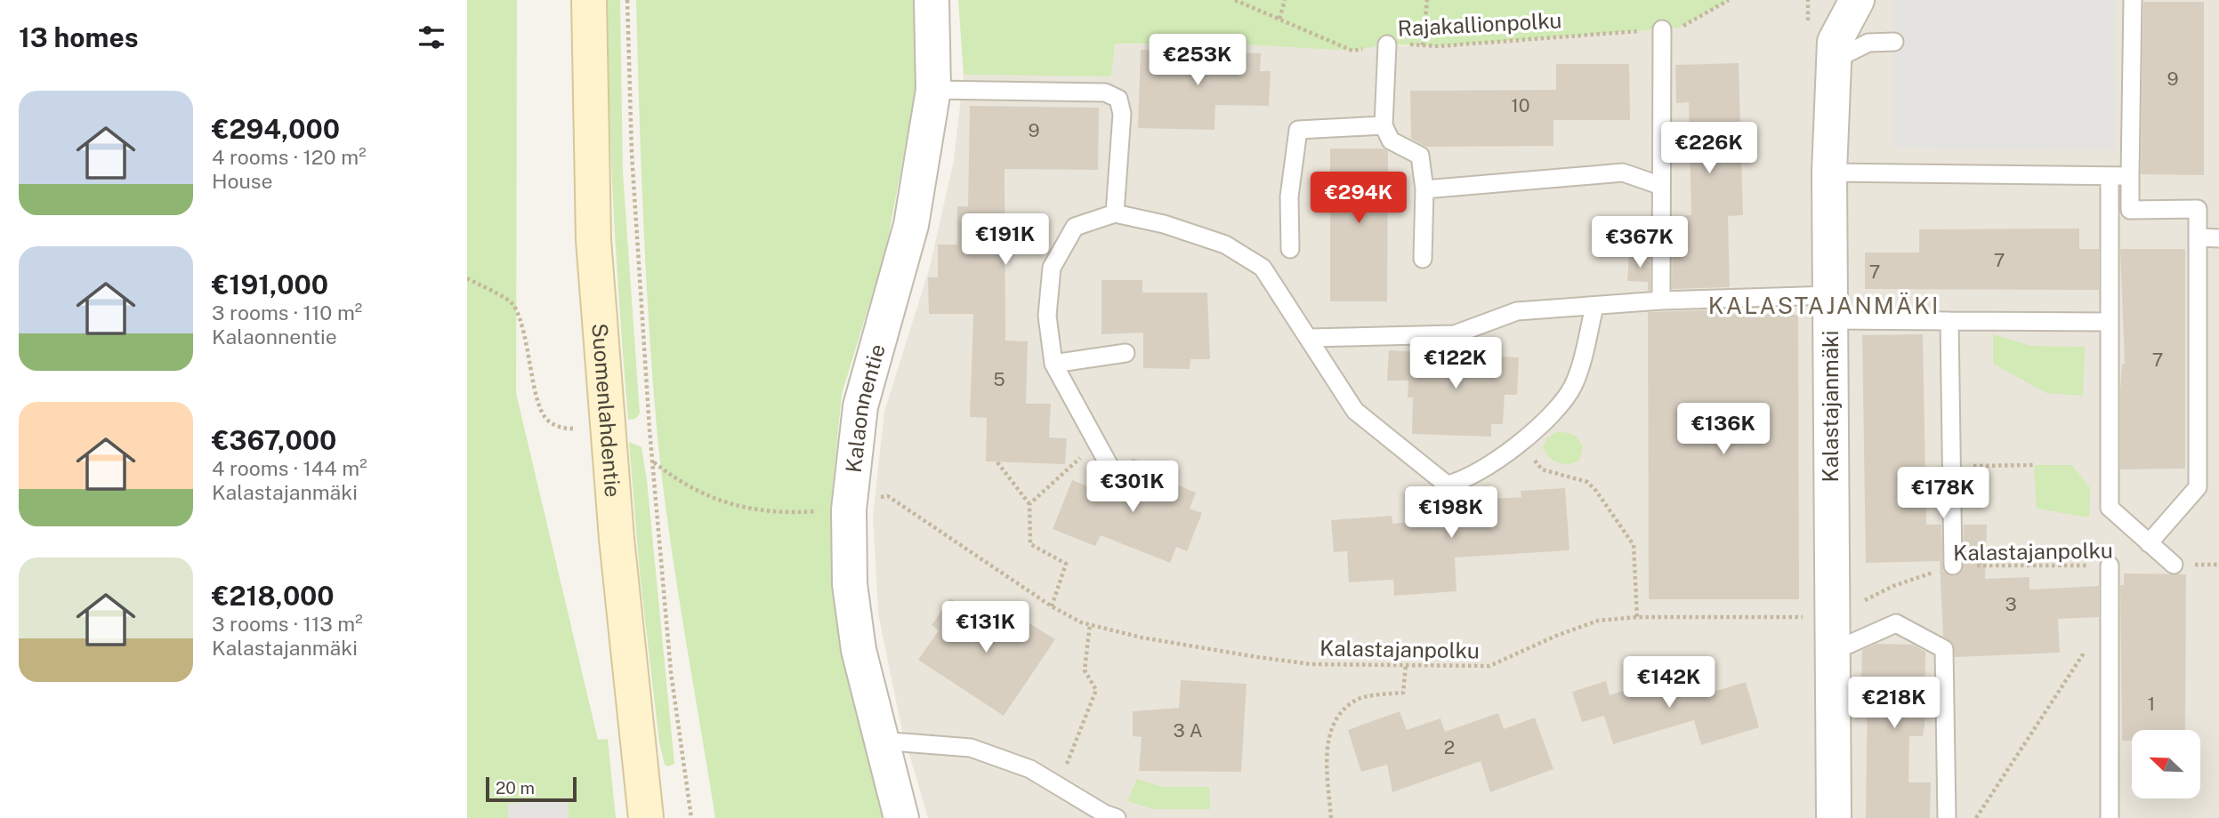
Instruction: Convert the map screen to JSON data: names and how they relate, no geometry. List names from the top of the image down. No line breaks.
{"streets":{"main road":["Suomenlahdentie"],"street":["Kalastajanmäki","Kalaonnentie"],"path":["Rajakallionpolku","Kalastajanpolku"]},"crossings":[["Kalastajanmäki","Kalastajanpolku"],["Kalaonnentie","Kalastajanpolku"]],"districts":["KALASTAJANMÄKI"],"house_numbers":["9","10","9","7","7","7","5","3","1","3 A","2"],"scale_bar":"20 m","north":"top left","page":{"heading":"13 homes","price":["€253K","€226K","€294K","€191K","€367K","€122K","€136K","€301K","€178K","€198K","€131K","€142K","€218K"],"list":[{"name":"€294,000","note":"4 rooms · 120 m² · House"},{"name":"€191,000","note":"3 rooms · 110 m² · Kalaonnentie"},{"name":"€367,000","note":"4 rooms · 144 m² · Kalastajanmäki"},{"name":"€218,000","note":"3 rooms · 113 m² · Kalastajanmäki"}],"scale":"20 m"}}
